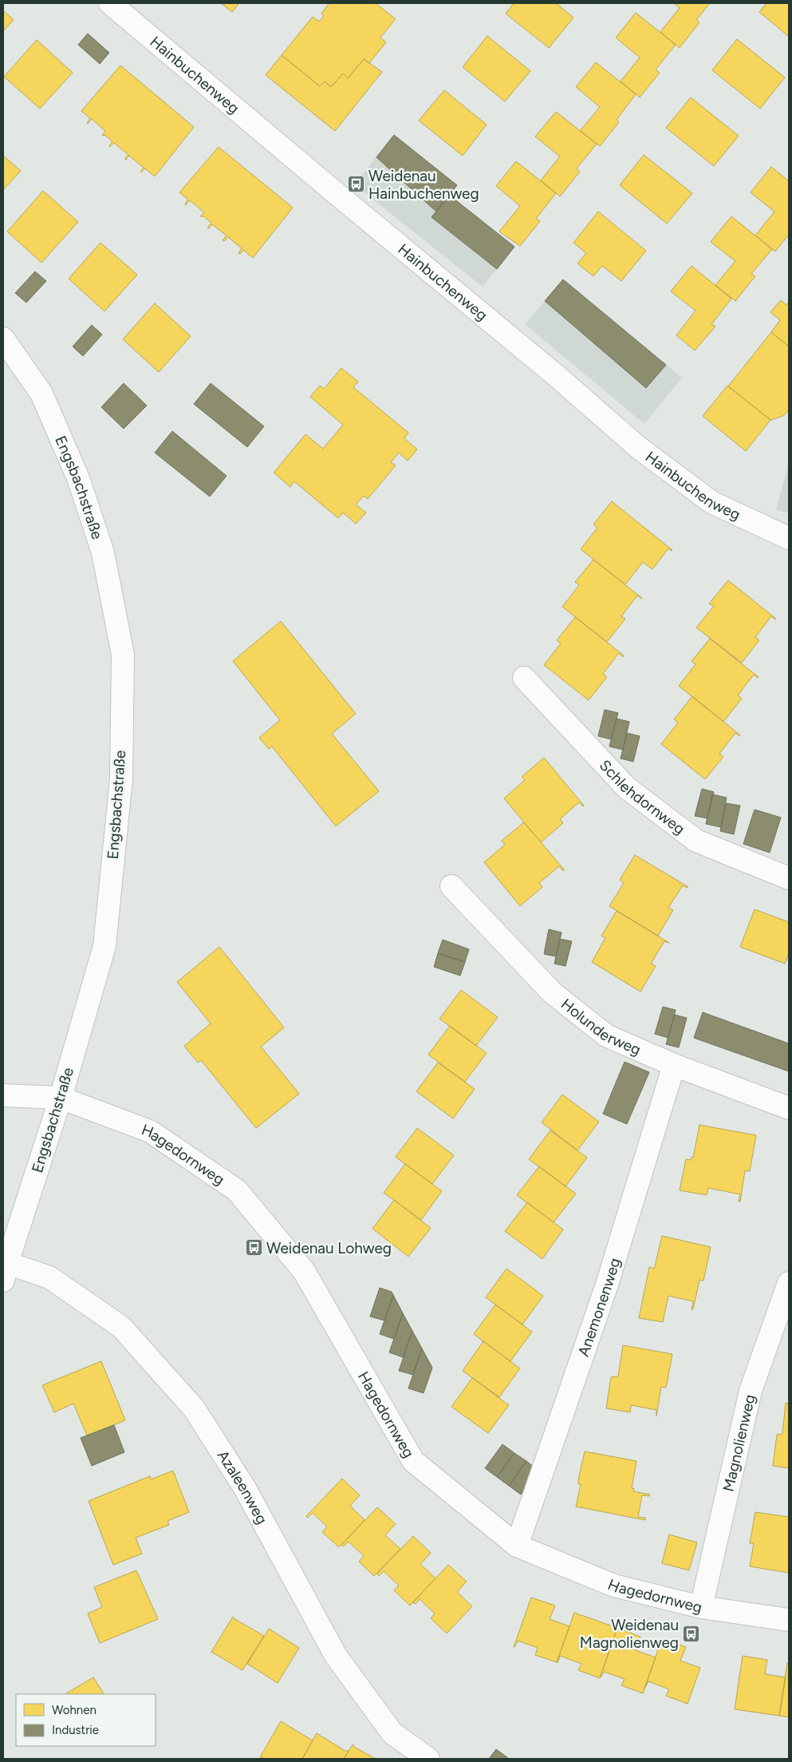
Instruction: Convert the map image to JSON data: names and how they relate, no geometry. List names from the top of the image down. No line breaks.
{"streets":{"street":["Hainbuchenweg","Engsbachstraße","Schlehdornweg","Holunderweg","Hagedornweg","Anemonenweg","Magnolienweg","Azaleenweg"]},"crossings":[["Engsbachstraße","Hagedornweg"],["Engsbachstraße","Azaleenweg"],["Holunderweg","Anemonenweg"],["Hagedornweg","Anemonenweg"],["Hagedornweg","Magnolienweg"]],"places":{"bus stop":["Weidenau Hainbuchenweg","Weidenau Lohweg","Weidenau Magnolienweg"]},"legend":["Wohnen","Industrie"]}
